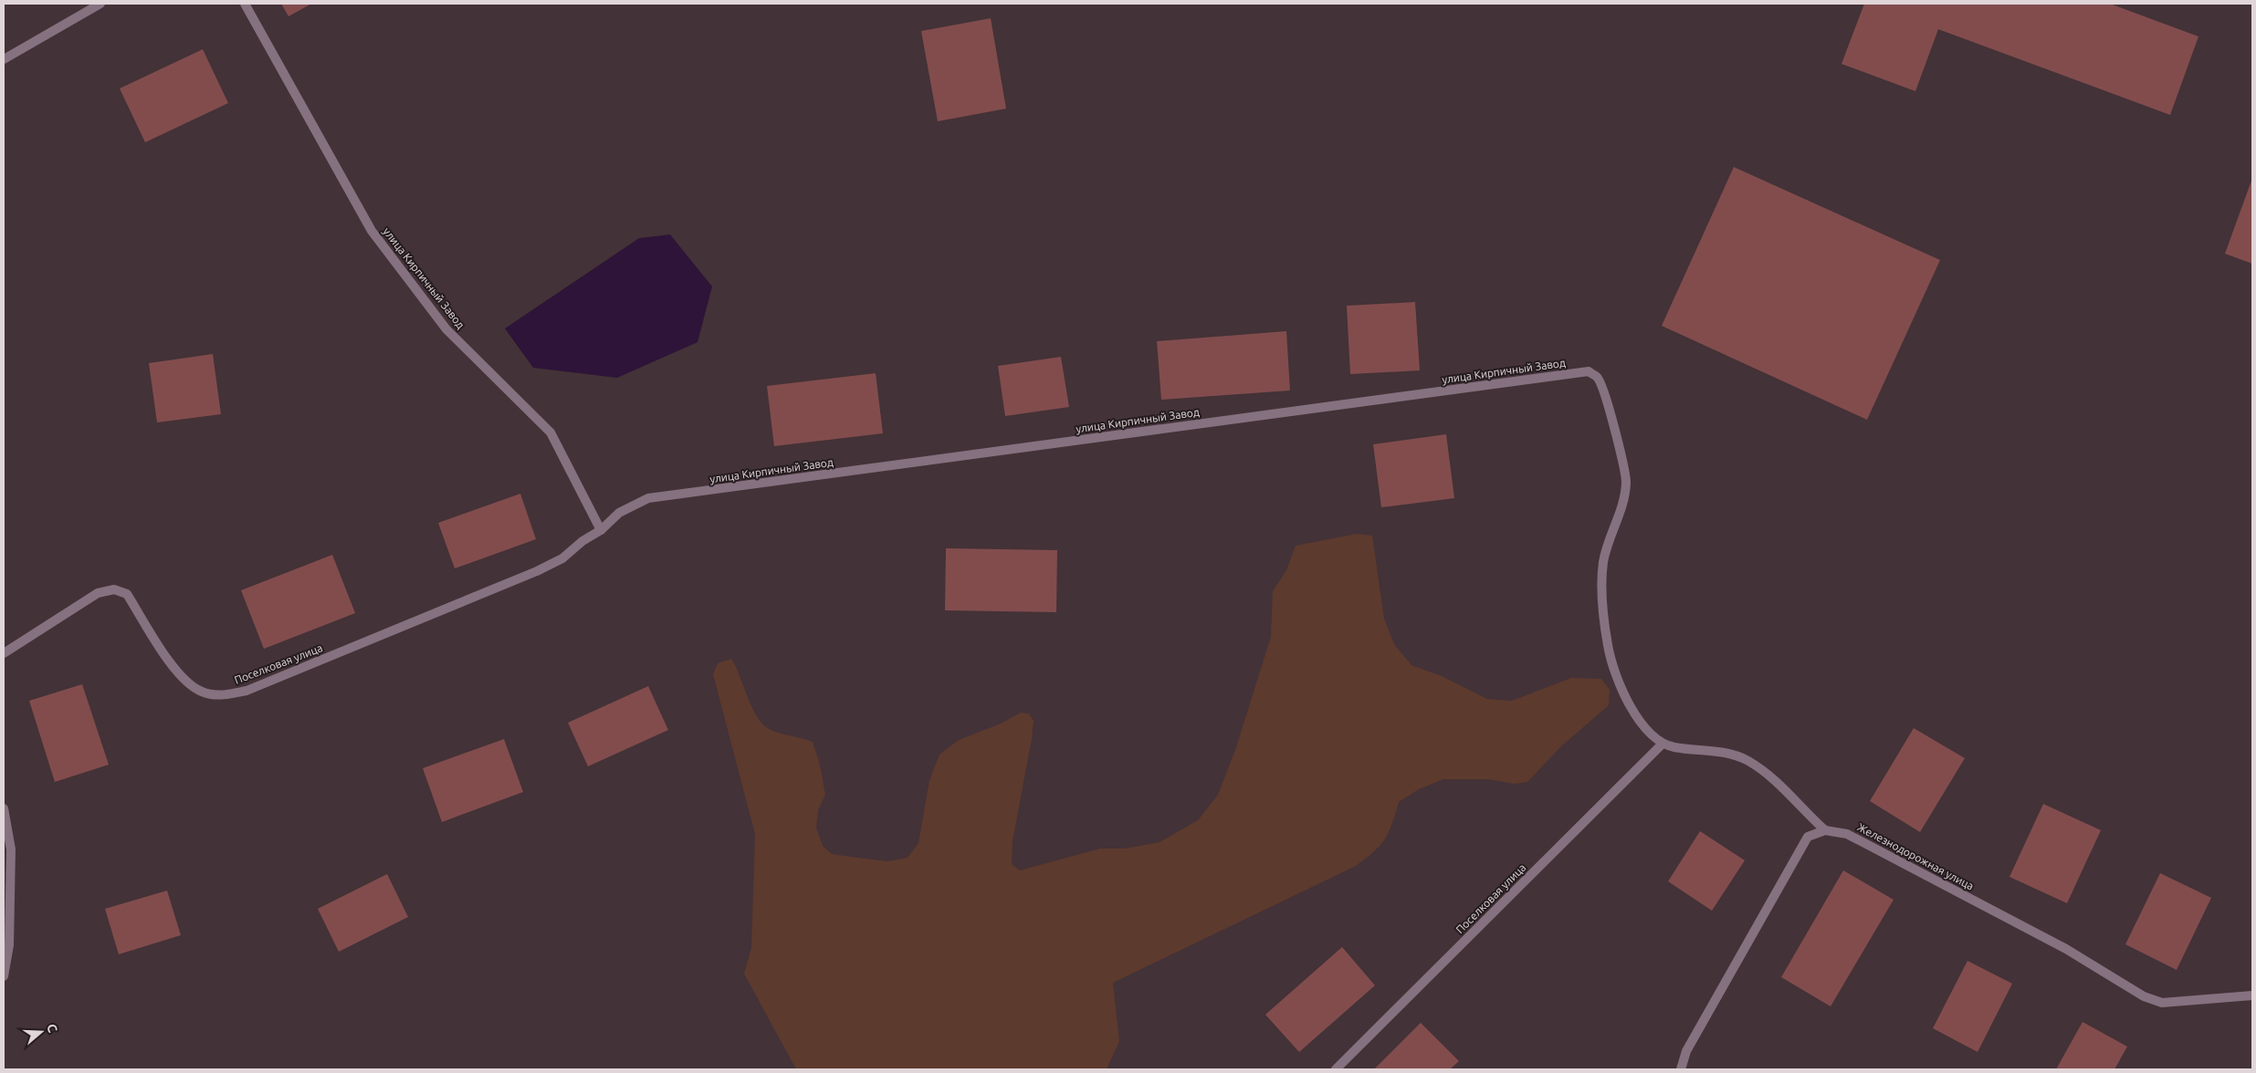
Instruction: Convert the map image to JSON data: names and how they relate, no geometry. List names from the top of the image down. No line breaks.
{"streets":{"street":["улица Кирпичный Завод","Поселковая улица","Железнодорожная улица"]},"crossings":[["улица Кирпичный Завод","Поселковая улица"]],"north":"right"}
